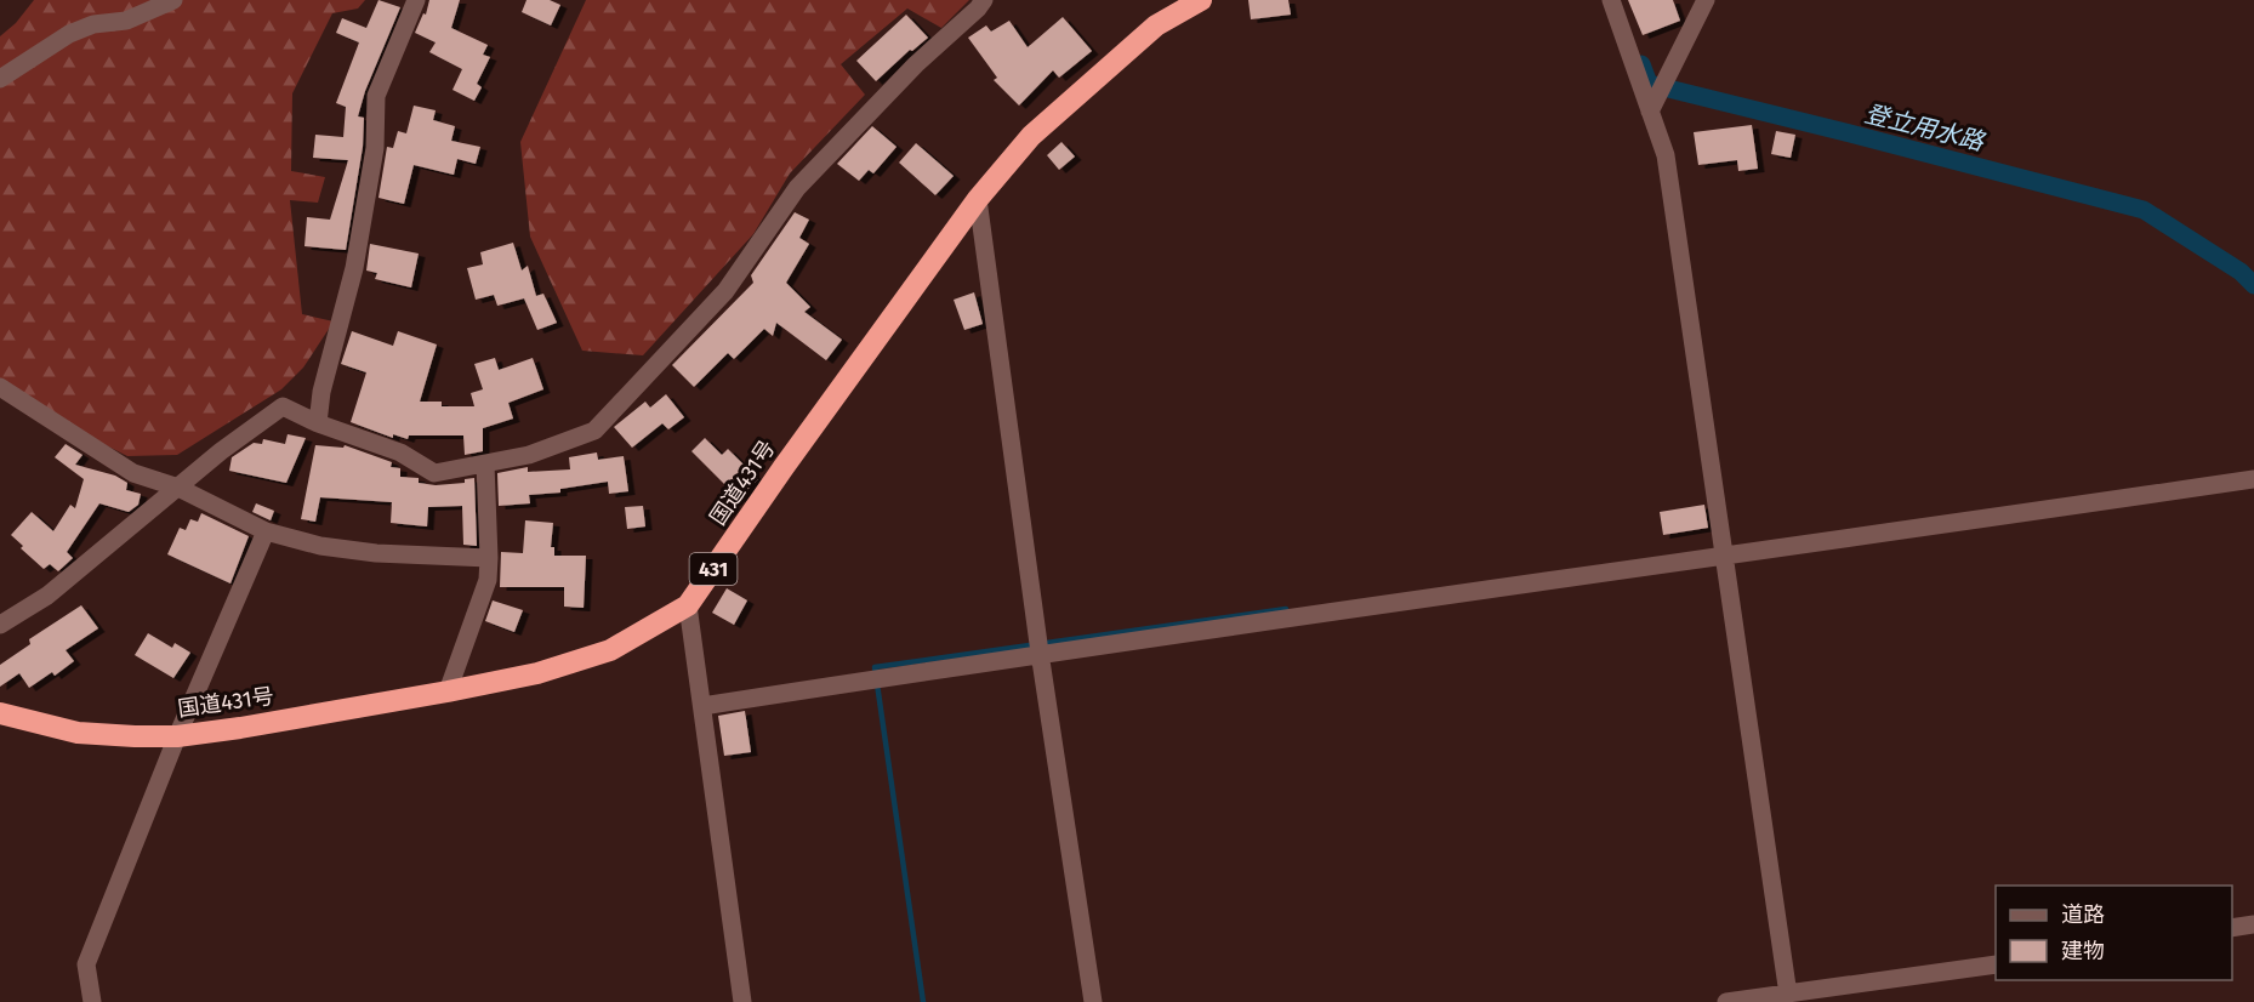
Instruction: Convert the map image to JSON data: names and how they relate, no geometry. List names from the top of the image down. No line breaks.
{"streets":{"highway":["国道431号","431"]},"water":["登立用水路"],"legend":["道路","建物"]}
